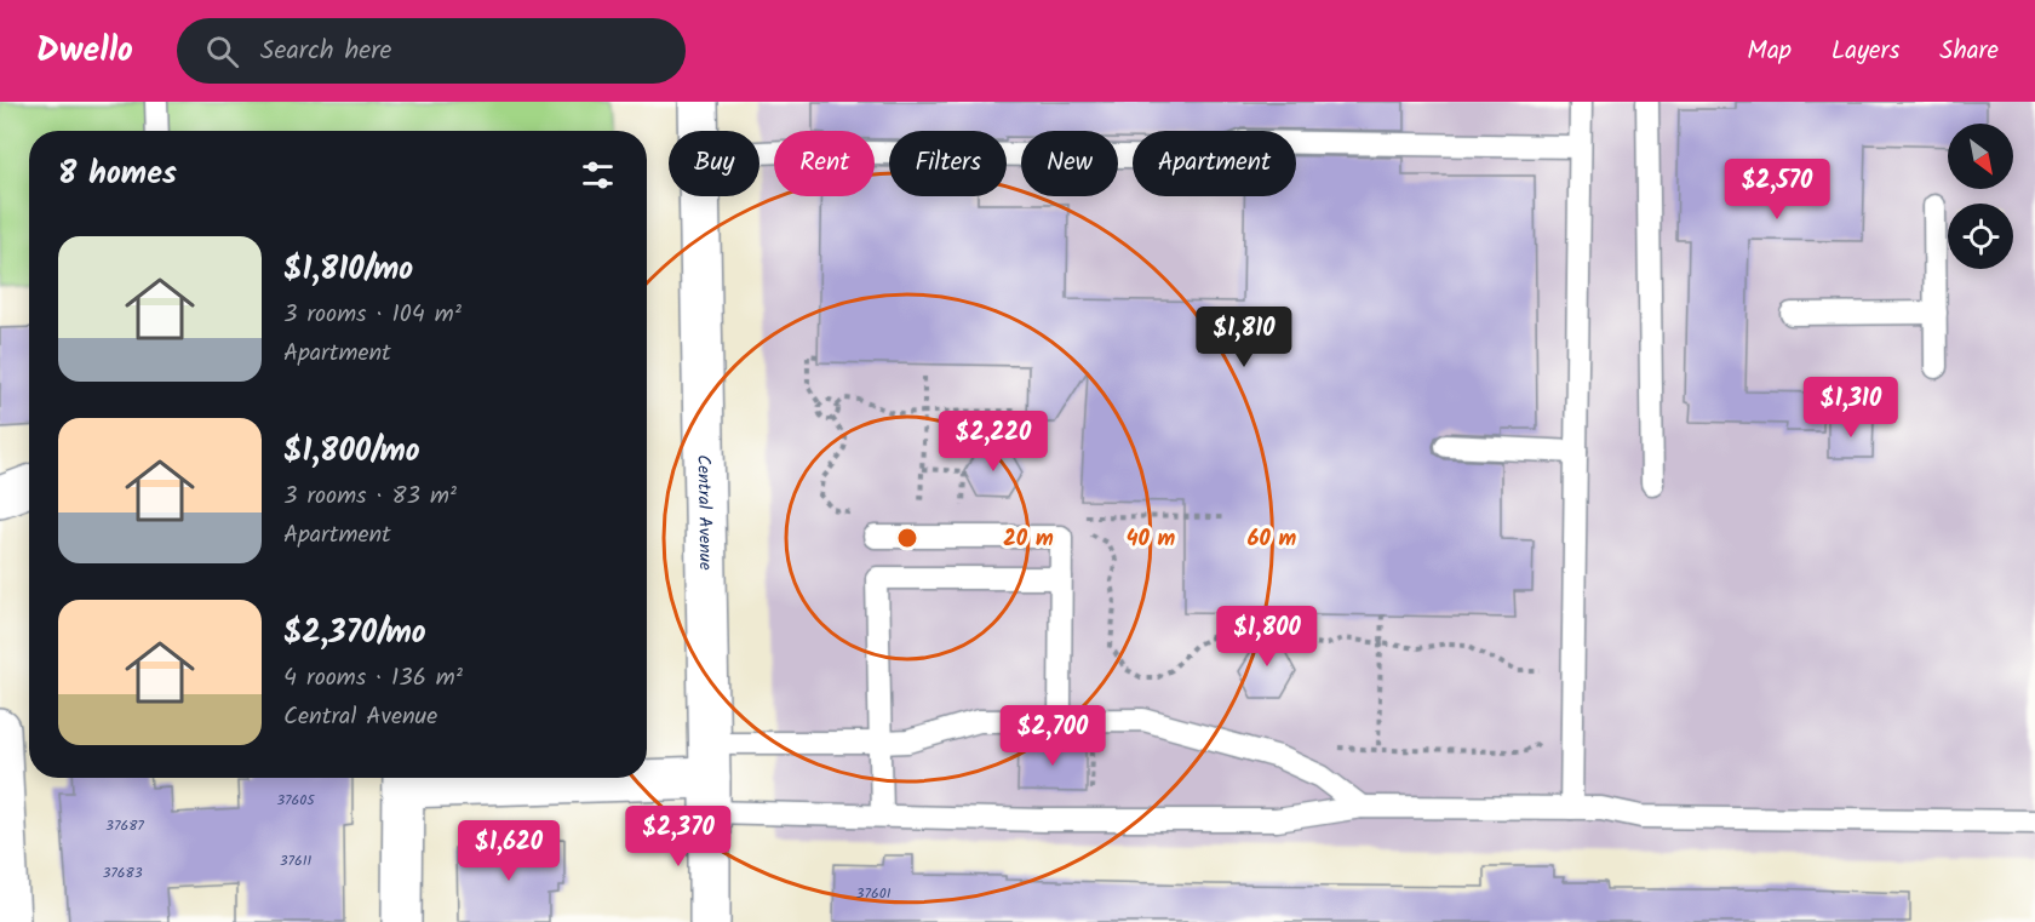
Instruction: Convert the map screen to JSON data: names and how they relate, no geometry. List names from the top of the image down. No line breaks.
{"streets":{"main road":["Central Avenue"]},"house_numbers":["37605","37687","37611","37683","37601"],"north":"bottom right","page":{"header":"Dwello","search":"Search here","nav":["Map","Layers","Share"],"chip":["Buy","Rent","Filters","New","Apartment"],"heading":"8 homes","price":["$2,570","$1,810","$1,310","$2,220","$1,800","$2,700","$2,370","$1,620"],"list":[{"name":"$1,810/mo","note":"3 rooms · 104 m² · Apartment"},{"name":"$1,800/mo","note":"3 rooms · 83 m² · Apartment"},{"name":"$2,370/mo","note":"4 rooms · 136 m² · Central Avenue"}]},"rings":["20 m","40 m","60 m"]}
